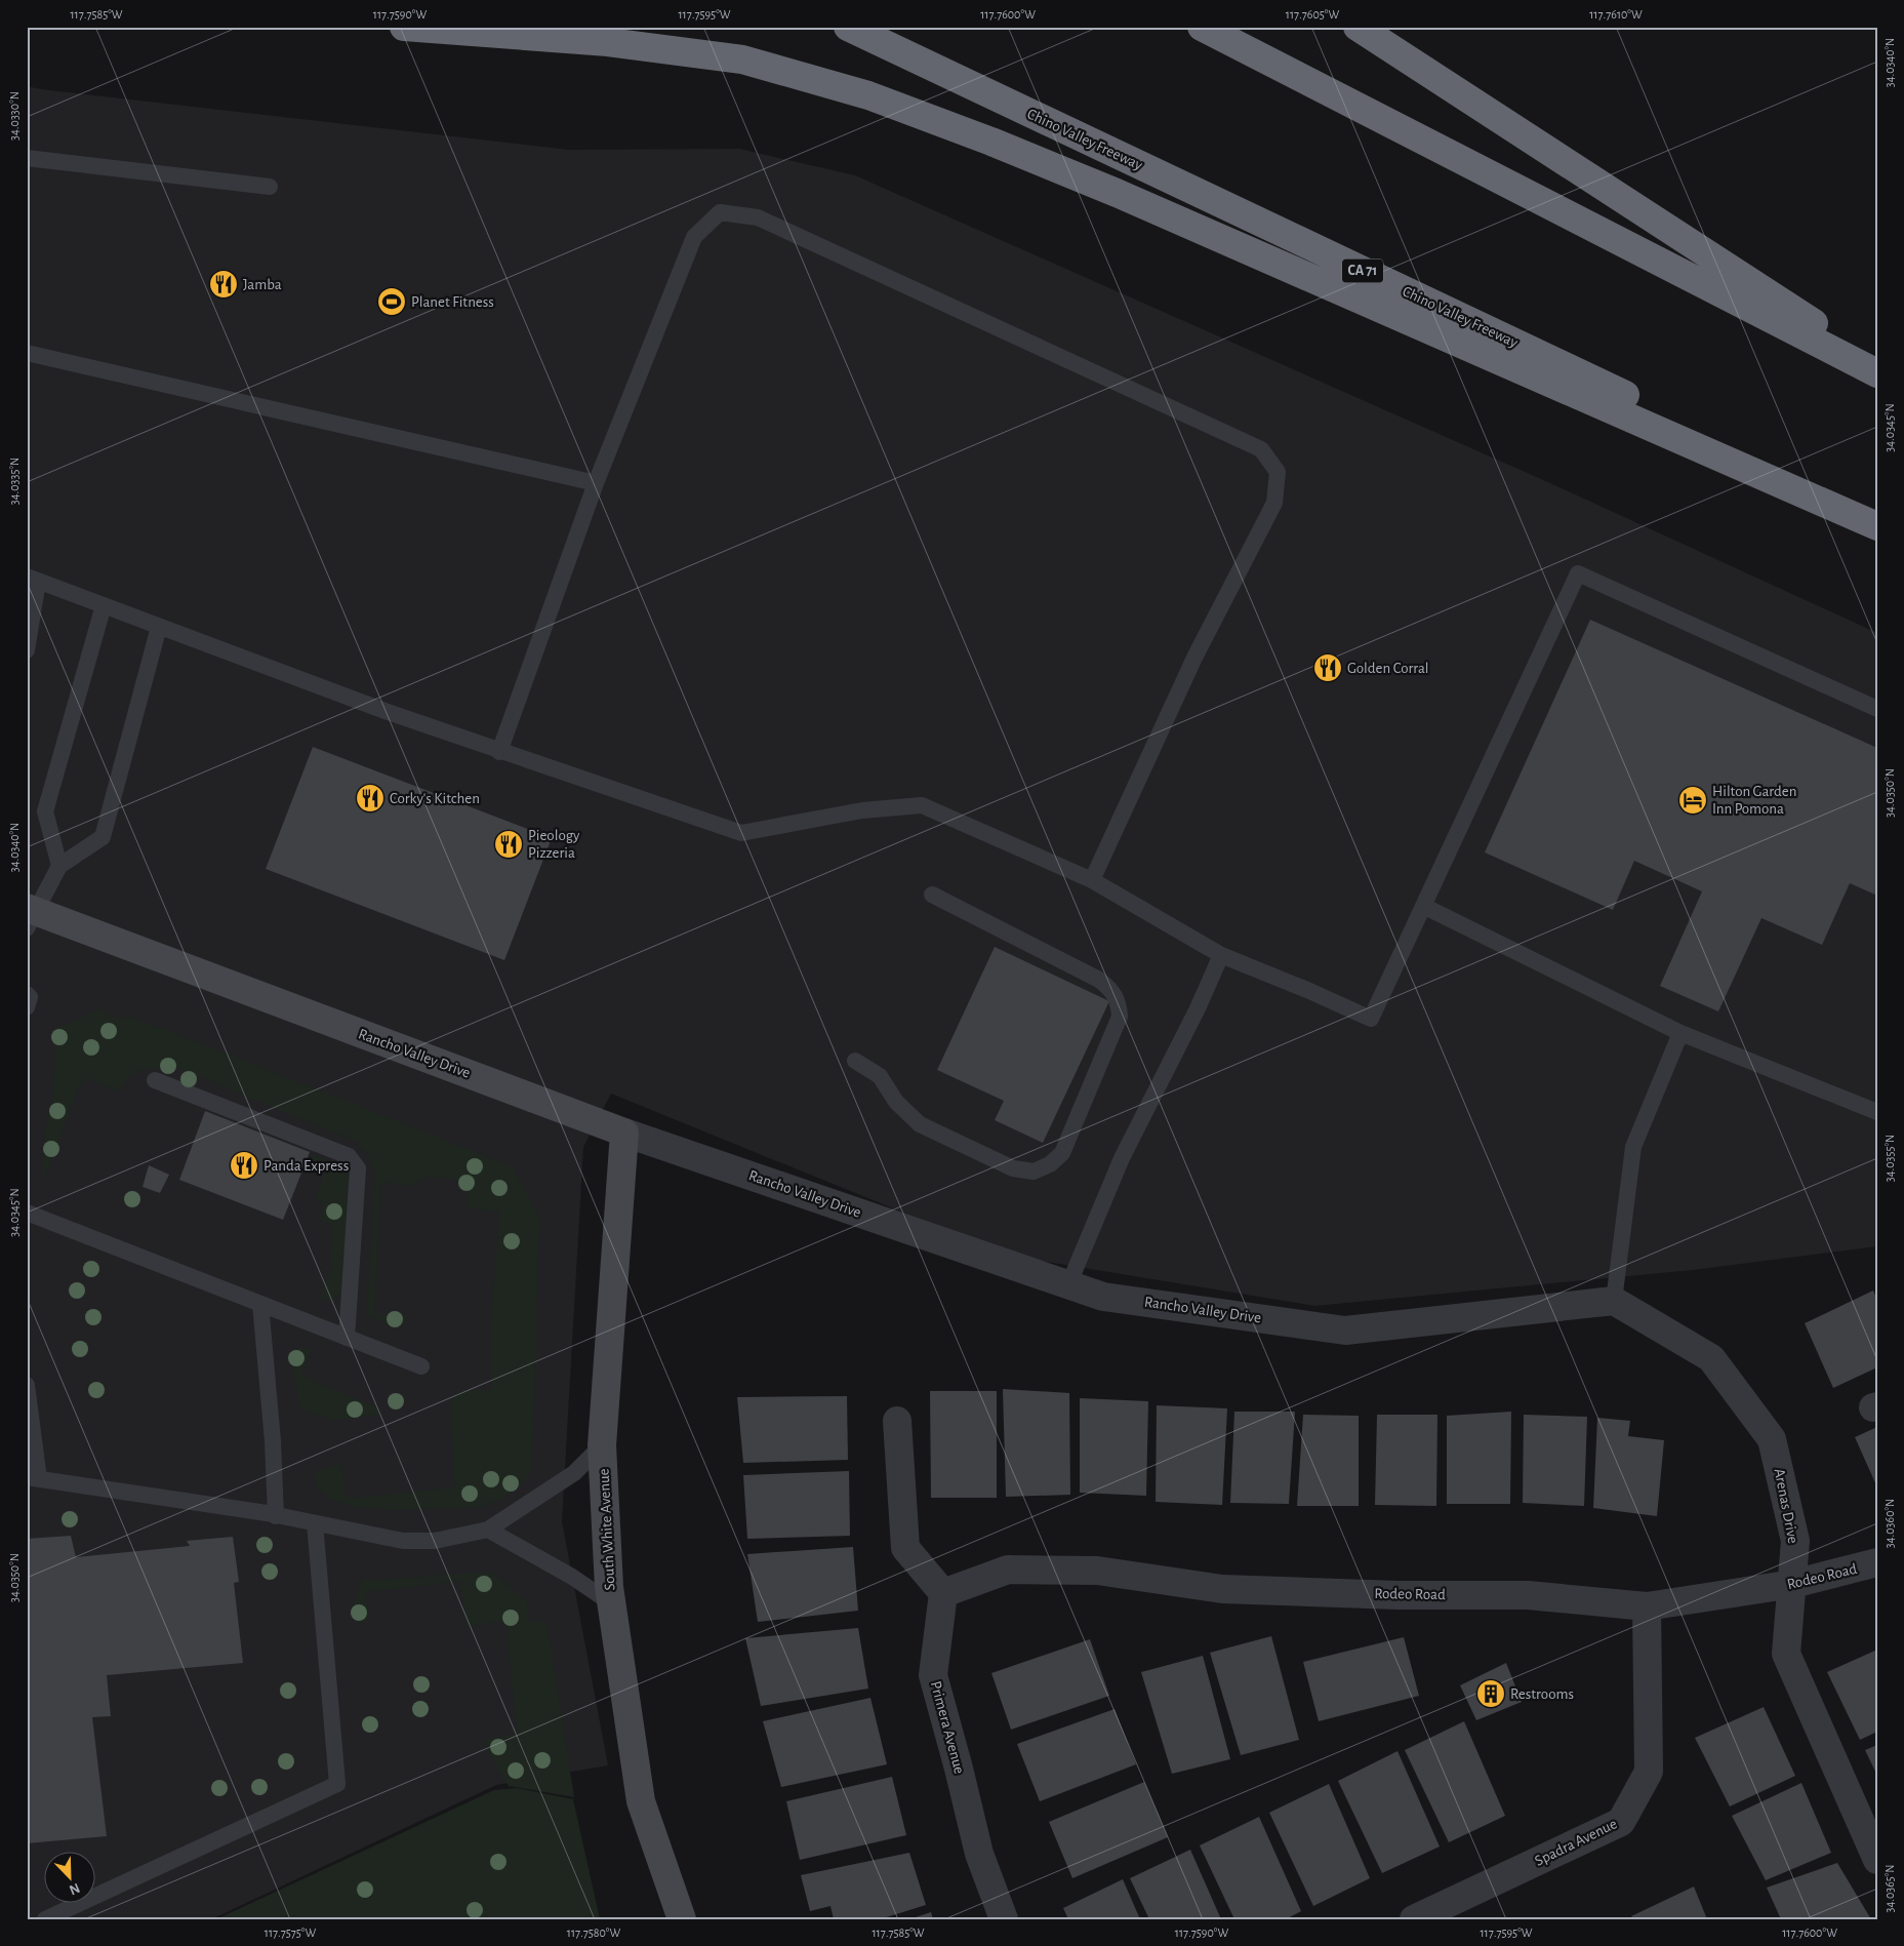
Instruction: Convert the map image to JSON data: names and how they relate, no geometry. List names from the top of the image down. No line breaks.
{"streets":{"highway":["Chino Valley Freeway","CA 71"],"street":["Rancho Valley Drive","Arenas Drive","South White Avenue","Rodeo Road","Primera Avenue","Spadra Avenue"]},"crossings":[["Rancho Valley Drive","Arenas Drive"],["Rancho Valley Drive","South White Avenue"],["Arenas Drive","Rodeo Road"],["Rodeo Road","Primera Avenue"],["Rodeo Road","Spadra Avenue"]],"places":{"restaurant":["Jamba","Golden Corral","Corky's Kitchen","Pieology Pizzeria","Panda Express"],"sports":["Planet Fitness"],"hotel":["Hilton Garden Inn Pomona"],"building":["Restrooms"]},"north":"bottom right","coordinates":["117.7585°W","117.7590°W","117.7595°W","117.7600°W","117.7605°W","117.7610°W","34.0340°N","34.0330°N","34.0345°N","34.0335°N","34.0350°N","34.0355°N","34.0360°N","34.0365°N","117.7575°W","117.7580°W"]}
